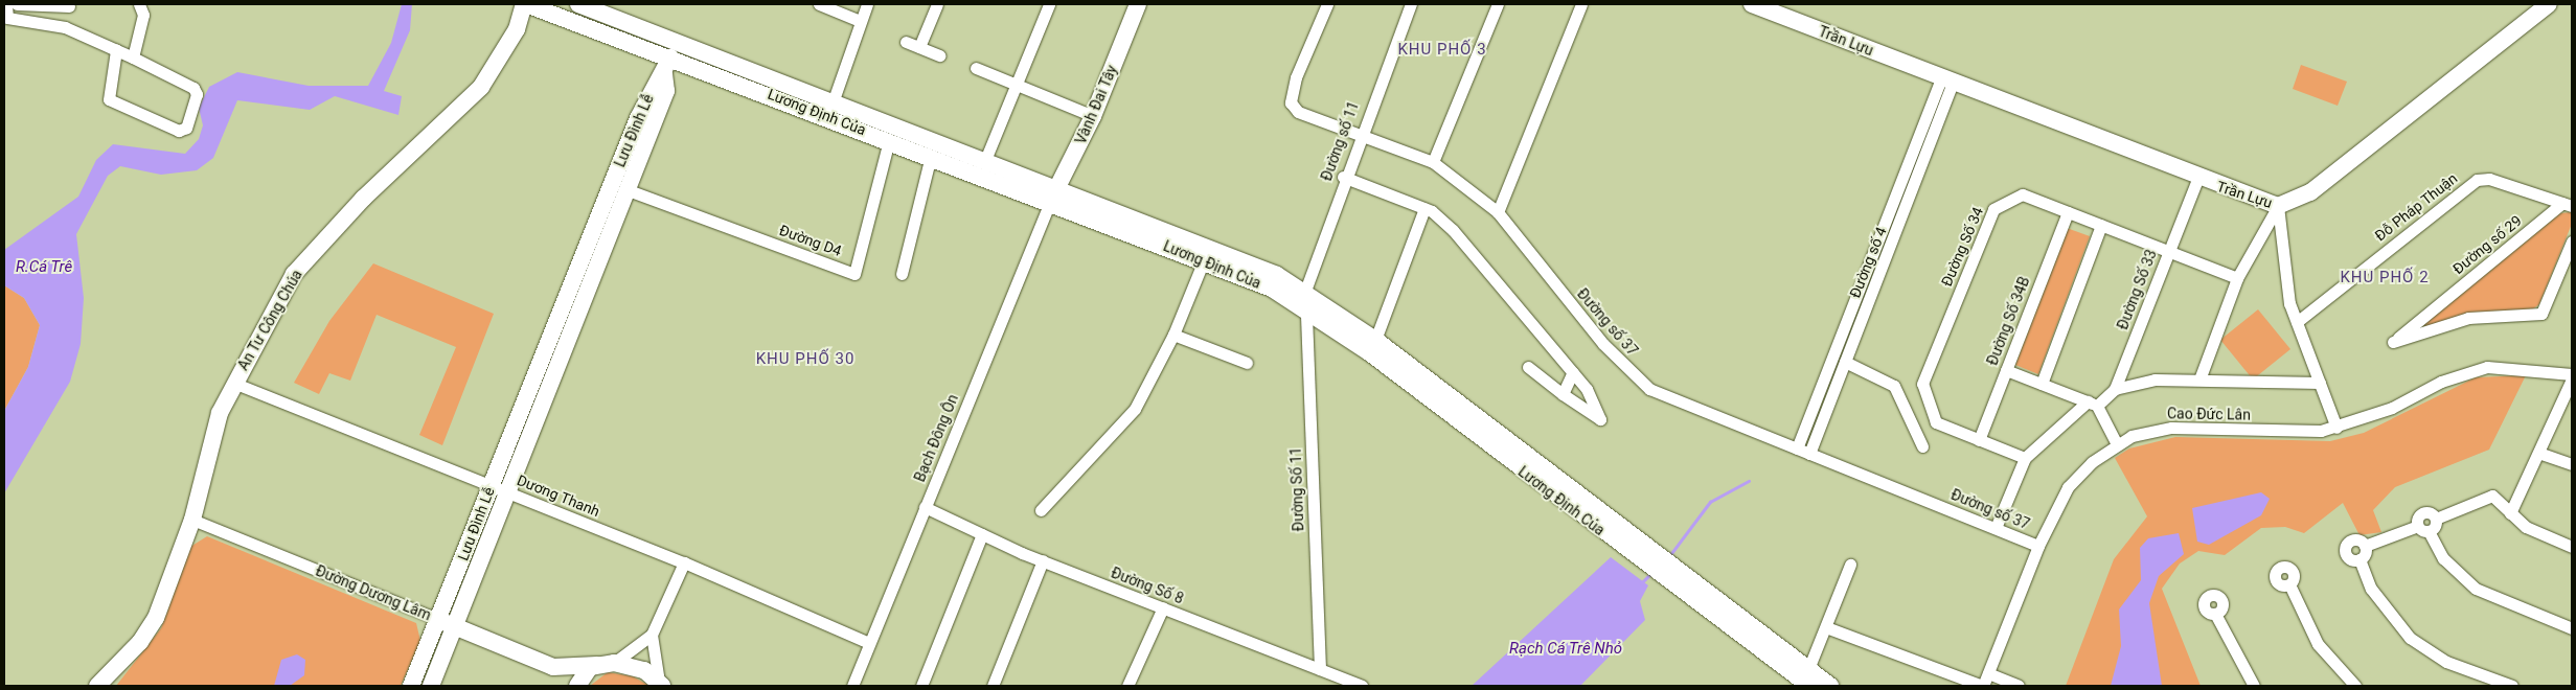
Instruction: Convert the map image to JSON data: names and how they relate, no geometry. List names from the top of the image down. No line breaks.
{"streets":{"street":["Trần Lựu","Vành Đai Tây","Lương Định Của","Lưu Đình Lễ","Đường số 11","Đỗ Pháp Thuận","Đường D4","Đường số 29","Đường Số 34","Đường số 4","Đường Số 33","An Tư Công Chúa","Đường Số 34B","Đường số 37","Cao Đức Lân","Bạch Đông Ôn","Đường Số 11","Dương Thanh","Đường Số 8","Đường Dương Lâm"]},"crossings":[["Trần Lựu","Đường số 4"],["Trần Lựu","Đường Số 33"],["Vành Đai Tây","Lương Định Của"],["Vành Đai Tây","Bạch Đông Ôn"],["Lương Định Của","Lưu Đình Lễ"],["Lương Định Của","Đường số 11"],["Lương Định Của","Đường D4"],["Lương Định Của","An Tư Công Chúa"],["Lương Định Của","Bạch Đông Ôn"],["Lương Định Của","Đường Số 11"],["Lưu Đình Lễ","Đường D4"],["Lưu Đình Lễ","Dương Thanh"],["Lưu Đình Lễ","Đường Dương Lâm"],["Đường số 11","Đường số 37"],["Đường số 11","Đường Số 11"],["Đỗ Pháp Thuận","Đường số 29"],["Đường Số 34","Đường Số 33"],["Đường Số 34","Đường Số 34B"],["Đường số 4","Đường số 37"],["An Tư Công Chúa","Dương Thanh"],["An Tư Công Chúa","Đường Dương Lâm"],["Đường số 37","Cao Đức Lân"],["Bạch Đông Ôn","Dương Thanh"],["Bạch Đông Ôn","Đường Số 8"],["Đường Số 11","Đường Số 8"]],"districts":["KHU PHỐ 3","KHU PHỐ 2","KHU PHỐ 30"],"water":["R.Cá Trê","Rạch Cá Trê Nhỏ"]}
